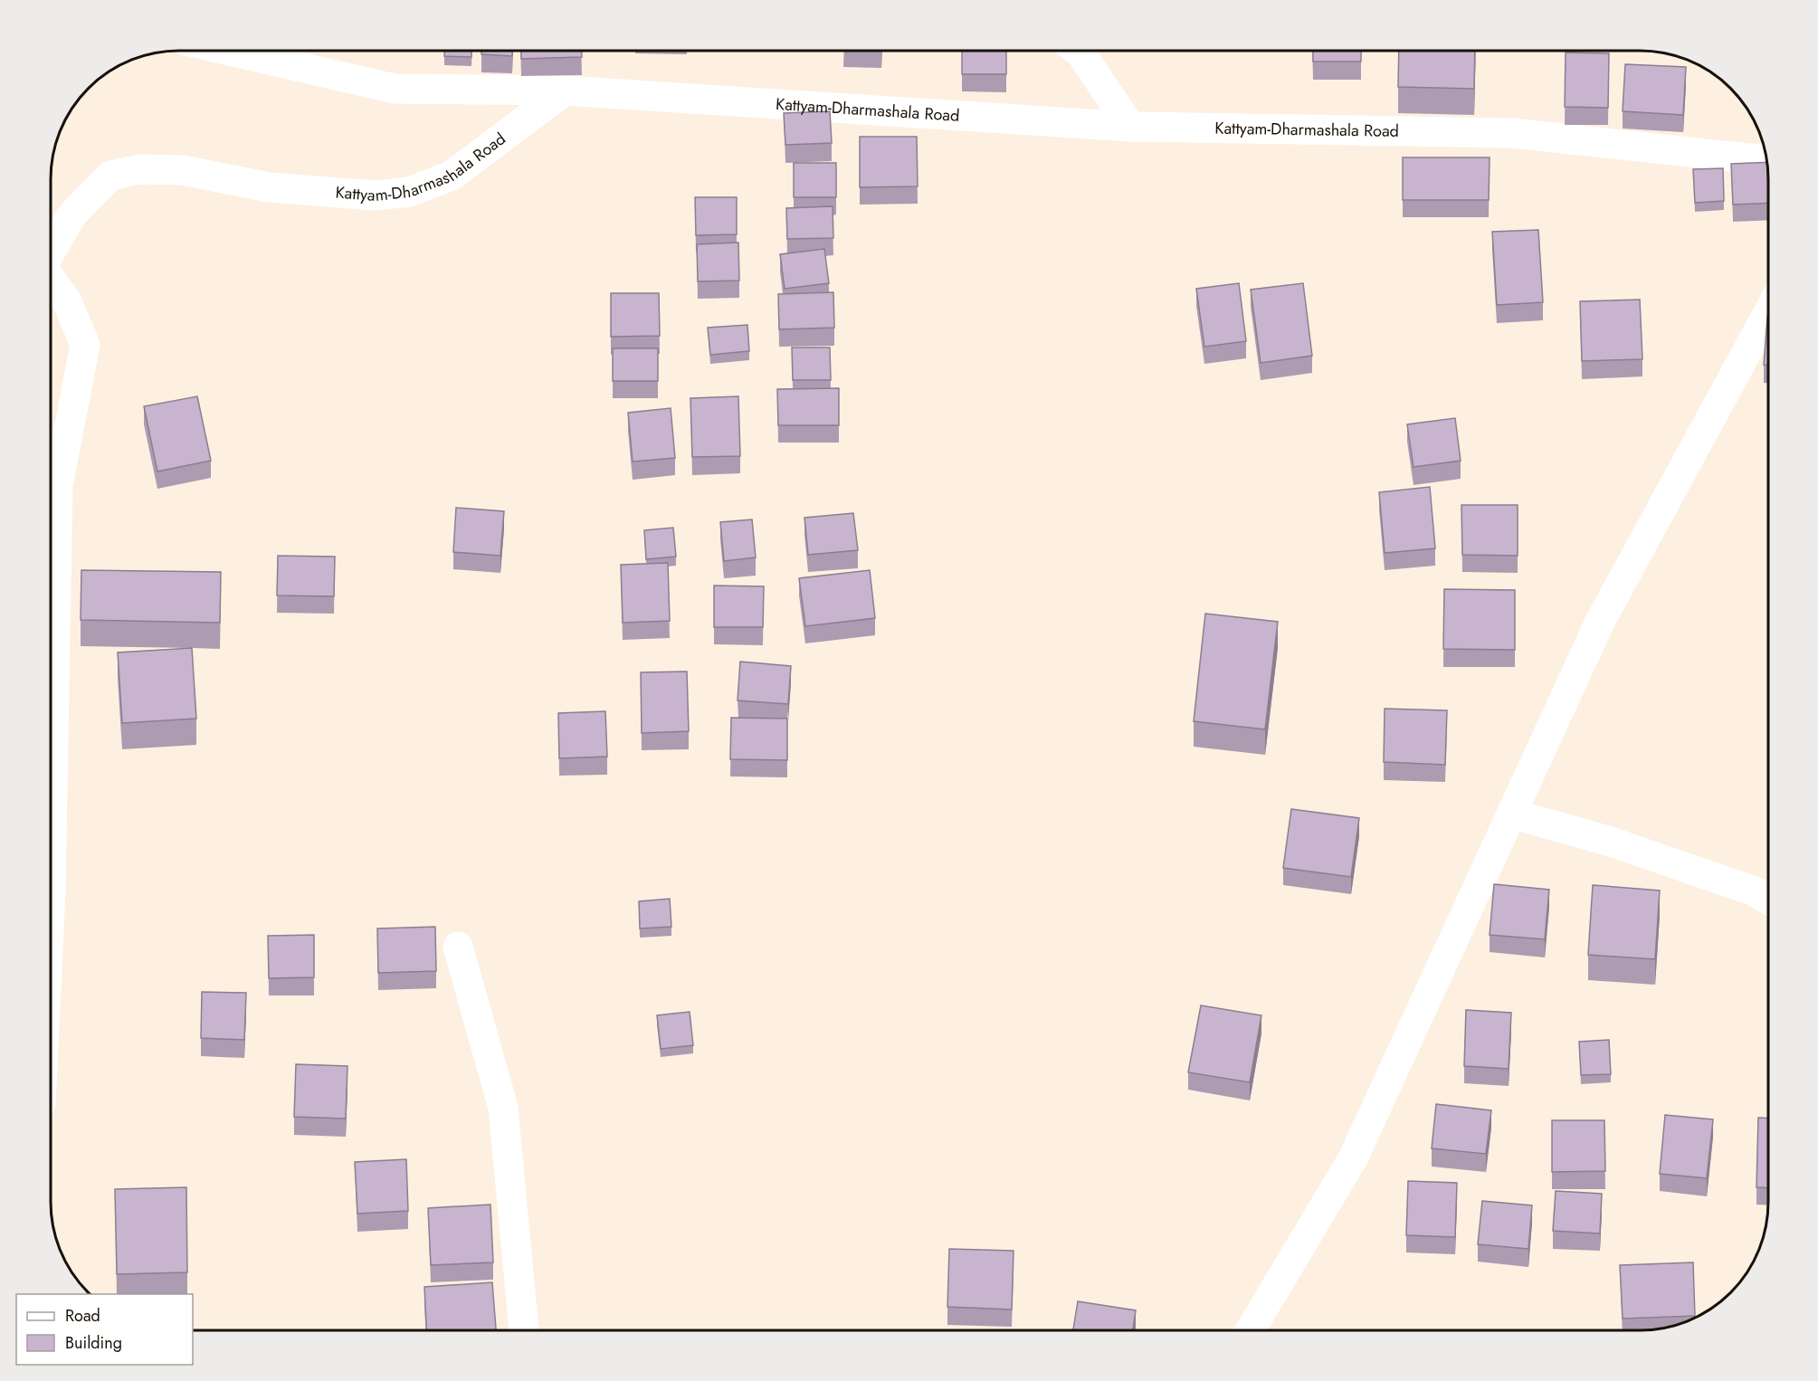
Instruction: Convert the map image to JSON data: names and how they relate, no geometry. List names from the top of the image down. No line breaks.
{"streets":{"street":["Kattyam-Dharmashala Road"]},"legend":["Road","Building"]}
